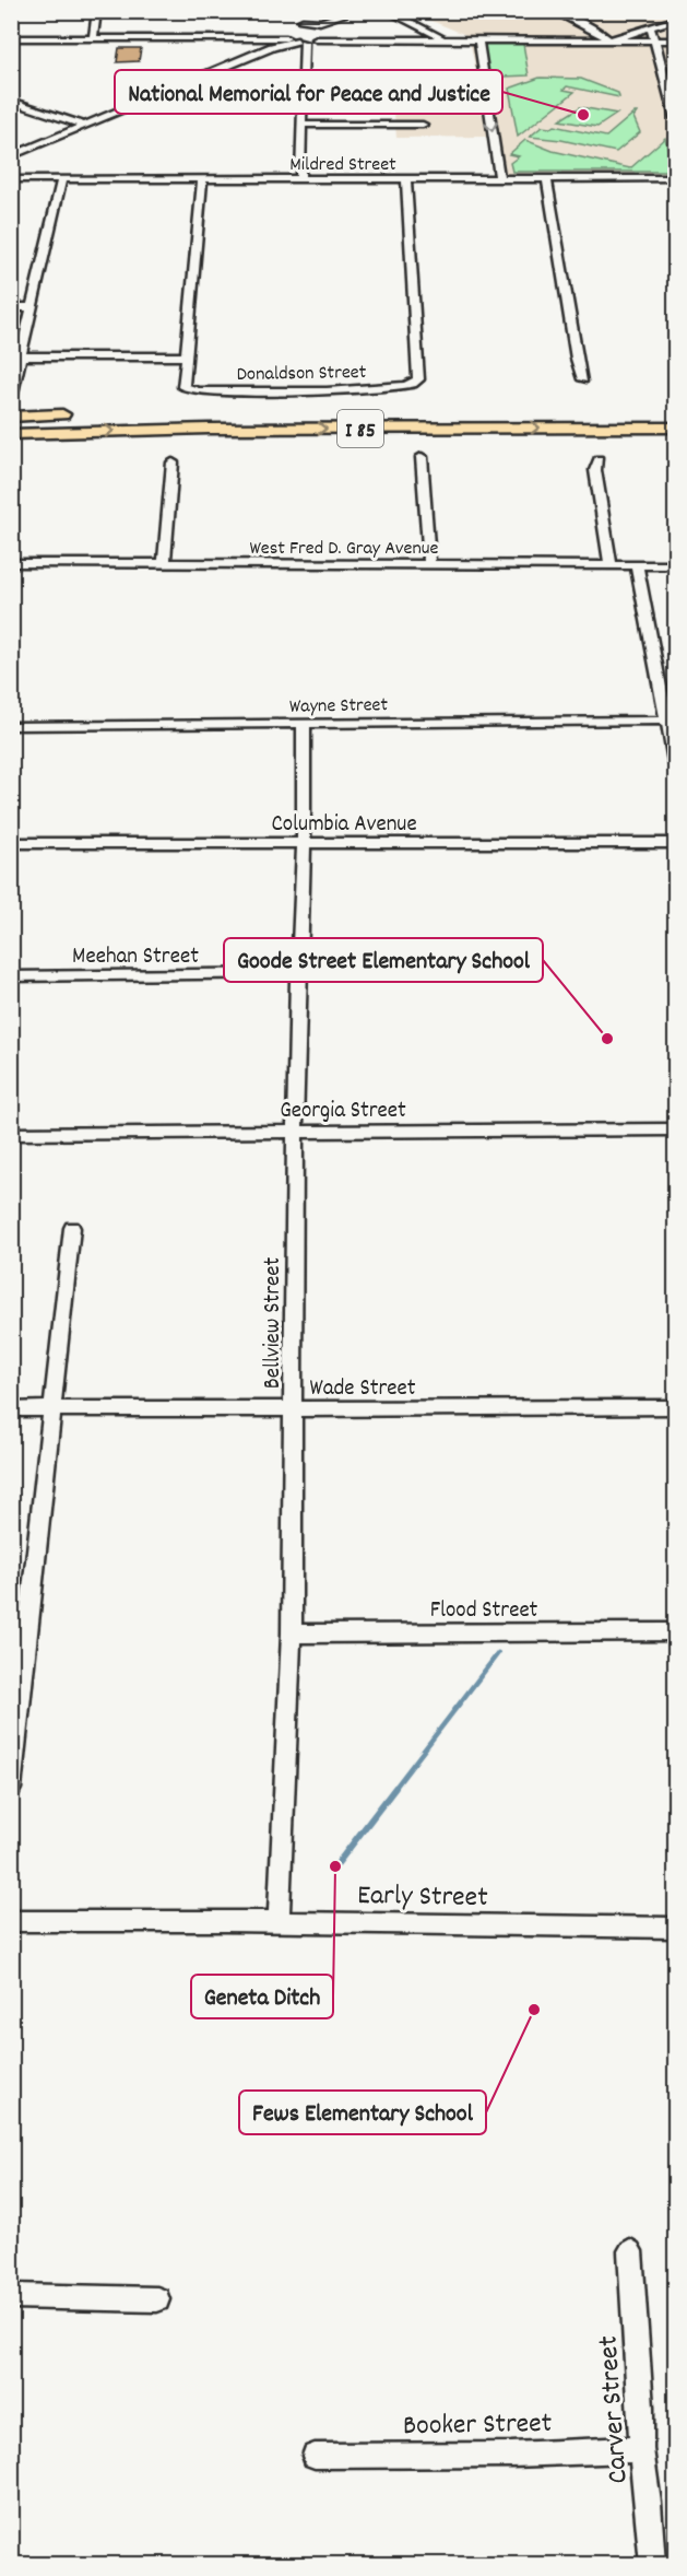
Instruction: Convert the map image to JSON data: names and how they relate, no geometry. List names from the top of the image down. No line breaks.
{"streets":{"highway":["I 85"],"street":["Mildred Street","Donaldson Street","West Fred D. Gray Avenue","Wayne Street","Columbia Avenue","Meehan Street","Georgia Street","Bellview Street","Wade Street","Flood Street","Early Street","Carver Street","Booker Street"]},"crossings":[["Mildred Street","Donaldson Street"],["Wayne Street","Bellview Street"],["Columbia Avenue","Bellview Street"],["Meehan Street","Bellview Street"],["Georgia Street","Bellview Street"],["Bellview Street","Wade Street"],["Bellview Street","Flood Street"],["Bellview Street","Early Street"],["Carver Street","Booker Street"]],"places":["National Memorial for Peace and Justice","Goode Street Elementary School","Geneta Ditch","Fews Elementary School"]}
